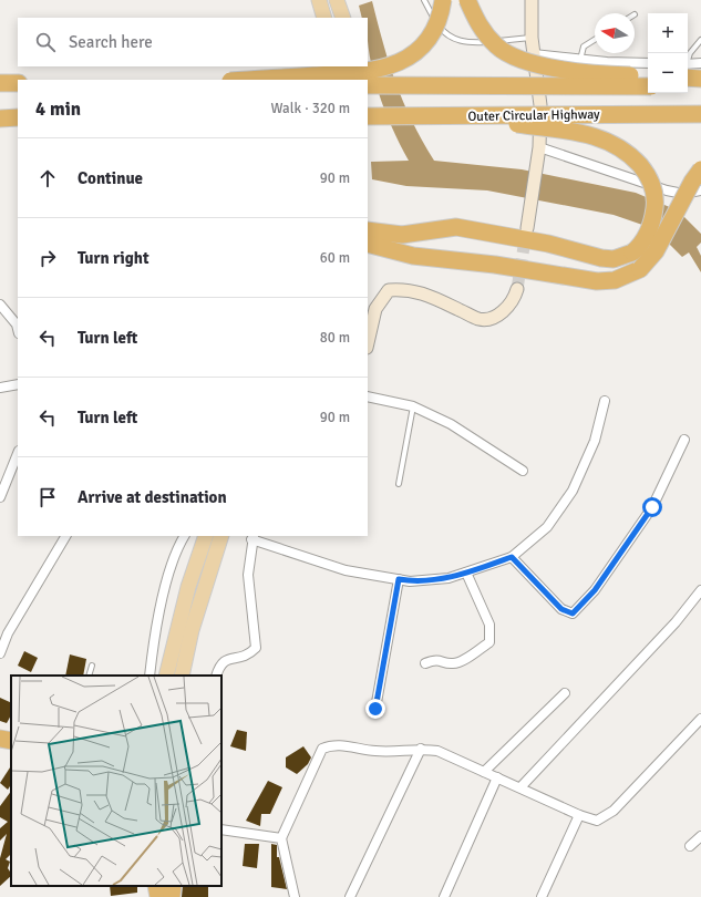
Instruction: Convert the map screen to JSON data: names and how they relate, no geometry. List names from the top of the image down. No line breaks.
{"streets":{"highway":["Outer Circular Highway"]},"north":"left","page":{"map_buttons":["+","−"],"search":"Search here","heading":["4 min","Walk · 320 m"],"list":[["Continue","90 m"],["Turn right","60 m"],["Turn left","80 m"],["Turn left","90 m"],"Arrive at destination"]}}
